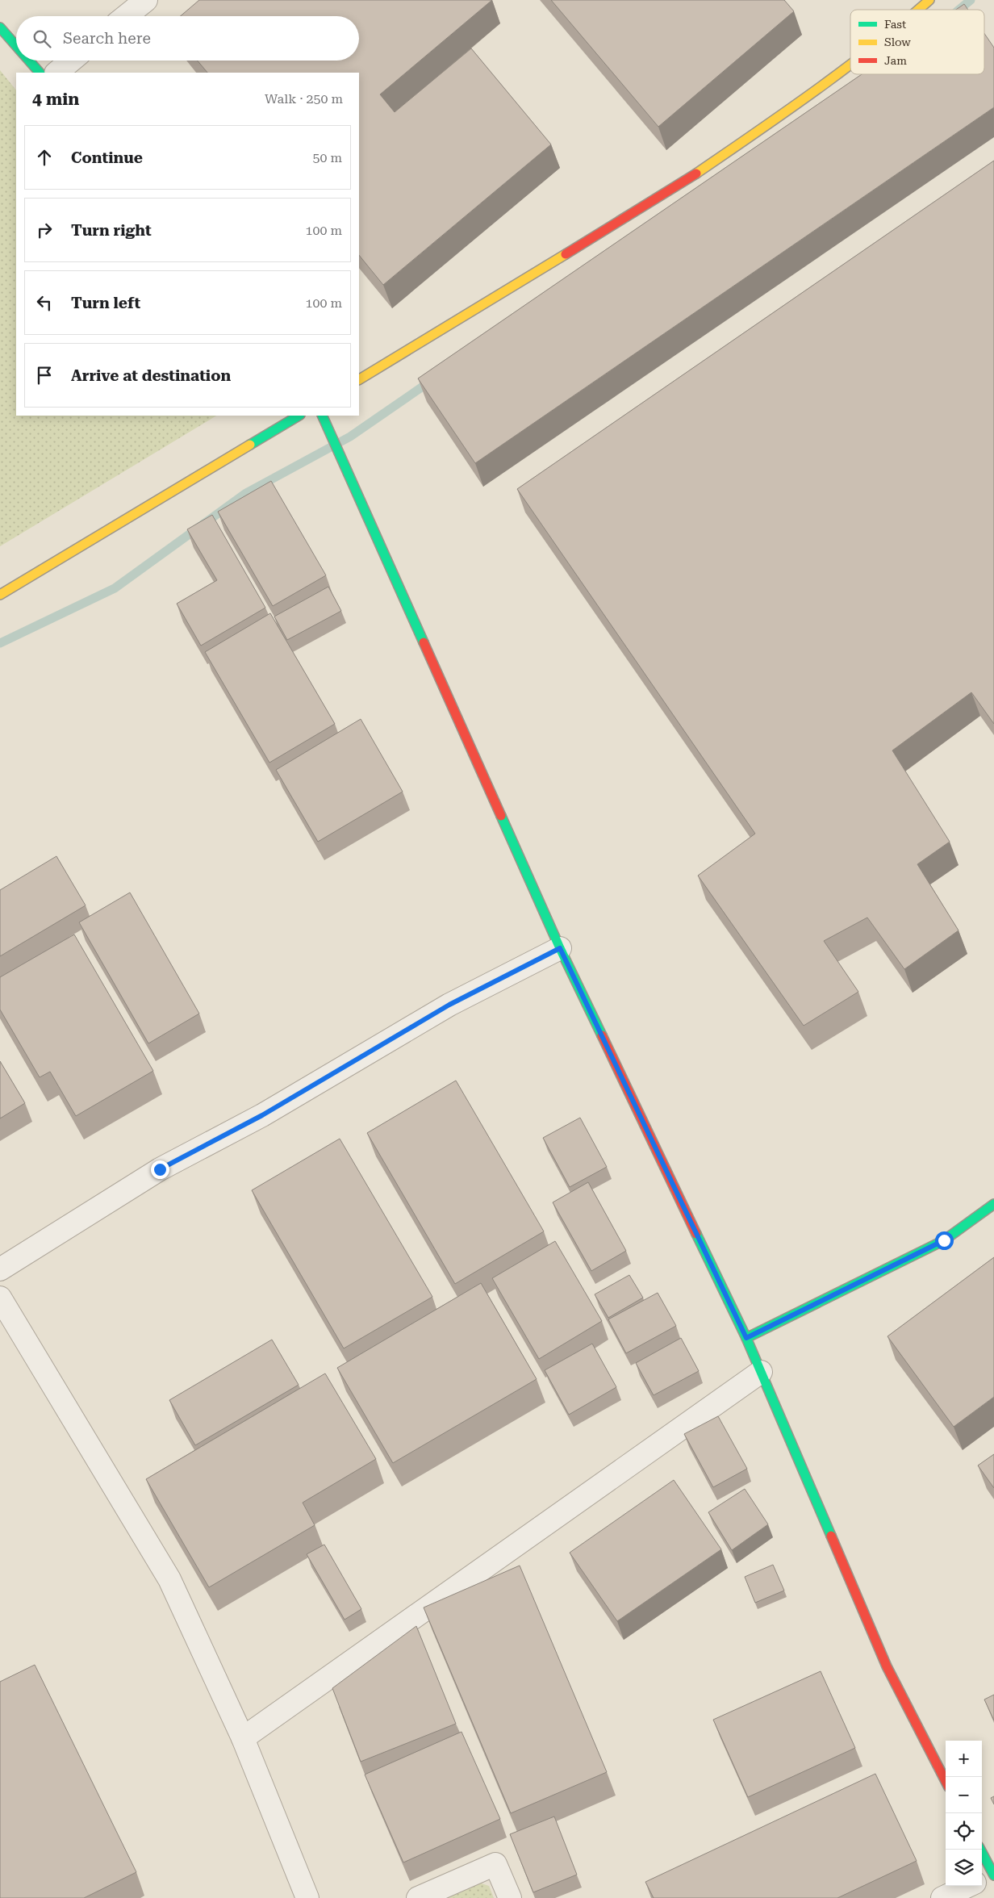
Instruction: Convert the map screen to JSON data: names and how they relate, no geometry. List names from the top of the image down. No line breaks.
{"legend":["Fast","Slow","Jam"],"page":{"search":"Search here","heading":["4 min","Walk · 250 m"],"list":[["Continue","50 m"],["Turn right","100 m"],["Turn left","100 m"],"Arrive at destination"],"map_buttons":["+","−"]}}
